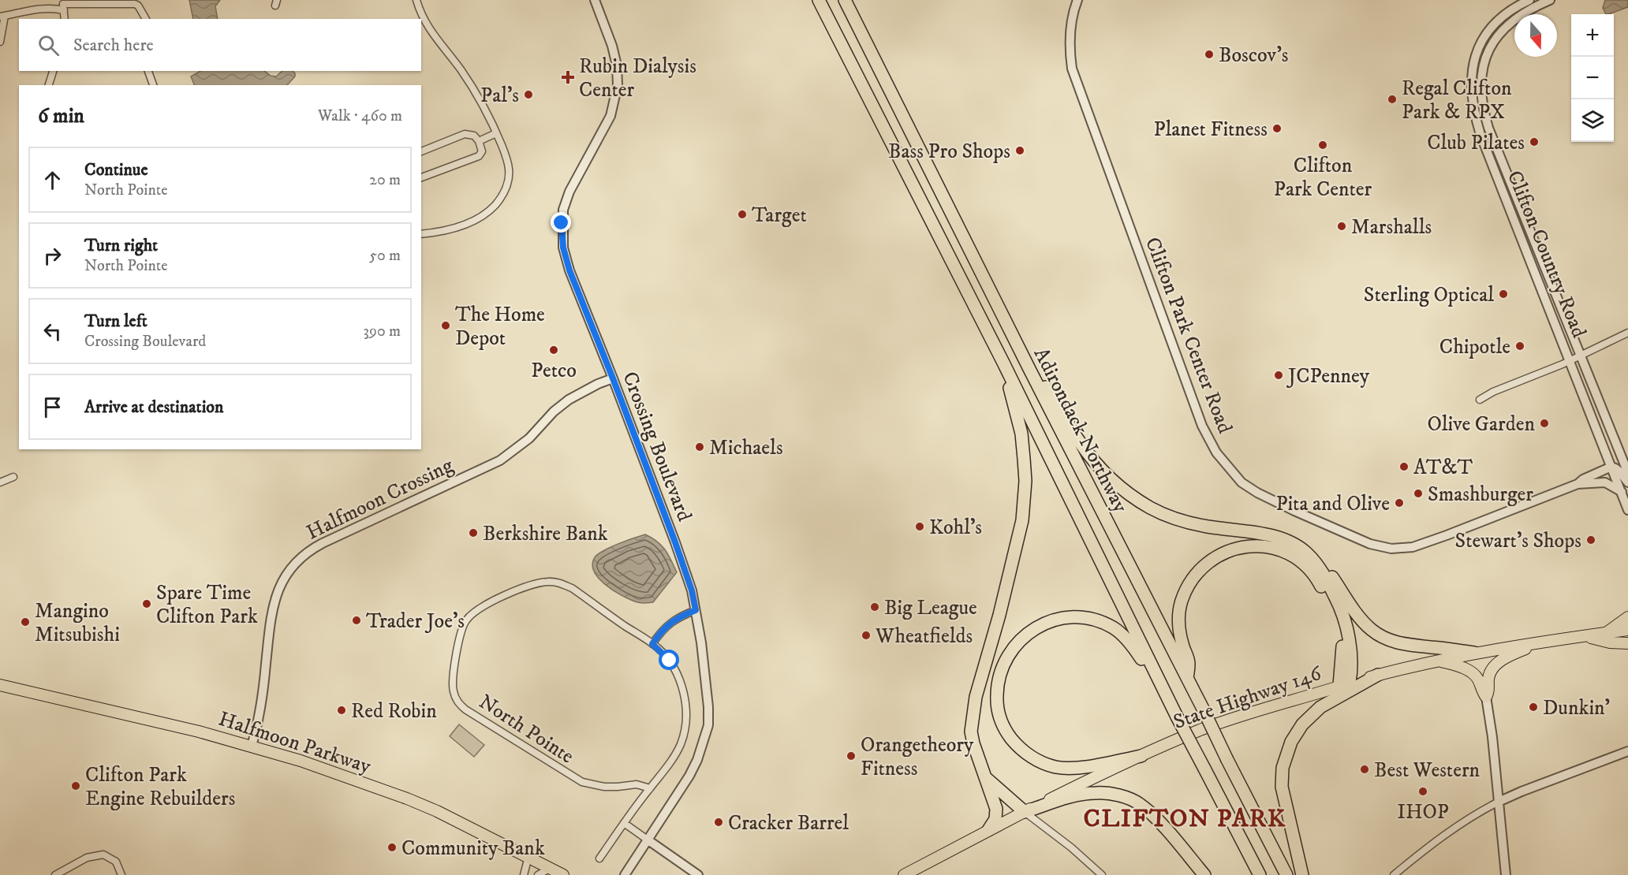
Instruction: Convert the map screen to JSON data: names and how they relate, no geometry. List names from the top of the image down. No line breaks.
{"streets":{"highway":["Adirondack Northway"],"main road":["State Highway 146","Halfmoon Parkway"],"street":["Clifton Country Road","Clifton Park Center Road","Crossing Boulevard","Halfmoon Crossing","North Pointe"]},"crossings":[["Clifton Country Road","Clifton Park Center Road"],["Crossing Boulevard","Halfmoon Crossing"],["Halfmoon Crossing","Halfmoon Parkway"]],"districts":["CLIFTON PARK"],"places":{"other":["Boscov's","Pal's","Regal Clifton Park & RPX","Planet Fitness","Club Pilates","Clifton Park Center","Bass Pro Shops","Target","Marshalls","Sterling Optical","The Home Depot","Chipotle","Petco","JCPenney","Olive Garden","Michaels","AT&T","Smashburger","Pita and Olive","Kohl's","Berkshire Bank","Stewart's Shops","Spare Time Clifton Park","Big League","Trader Joe's","Mangino Mitsubishi","Wheatfields","Dunkin'","Red Robin","Orangetheory Fitness","Best Western","Clifton Park Engine Rebuilders","IHOP","Cracker Barrel","Community Bank"],"health":["Rubin Dialysis Center"]},"north":"bottom","page":{"map_buttons":["+","−"],"search":"Search here","heading":["6 min","Walk · 460 m"],"list":[["Continue","North Pointe","20 m"],["Turn right","North Pointe","50 m"],["Turn left","Crossing Boulevard","390 m"],"Arrive at destination"]}}
